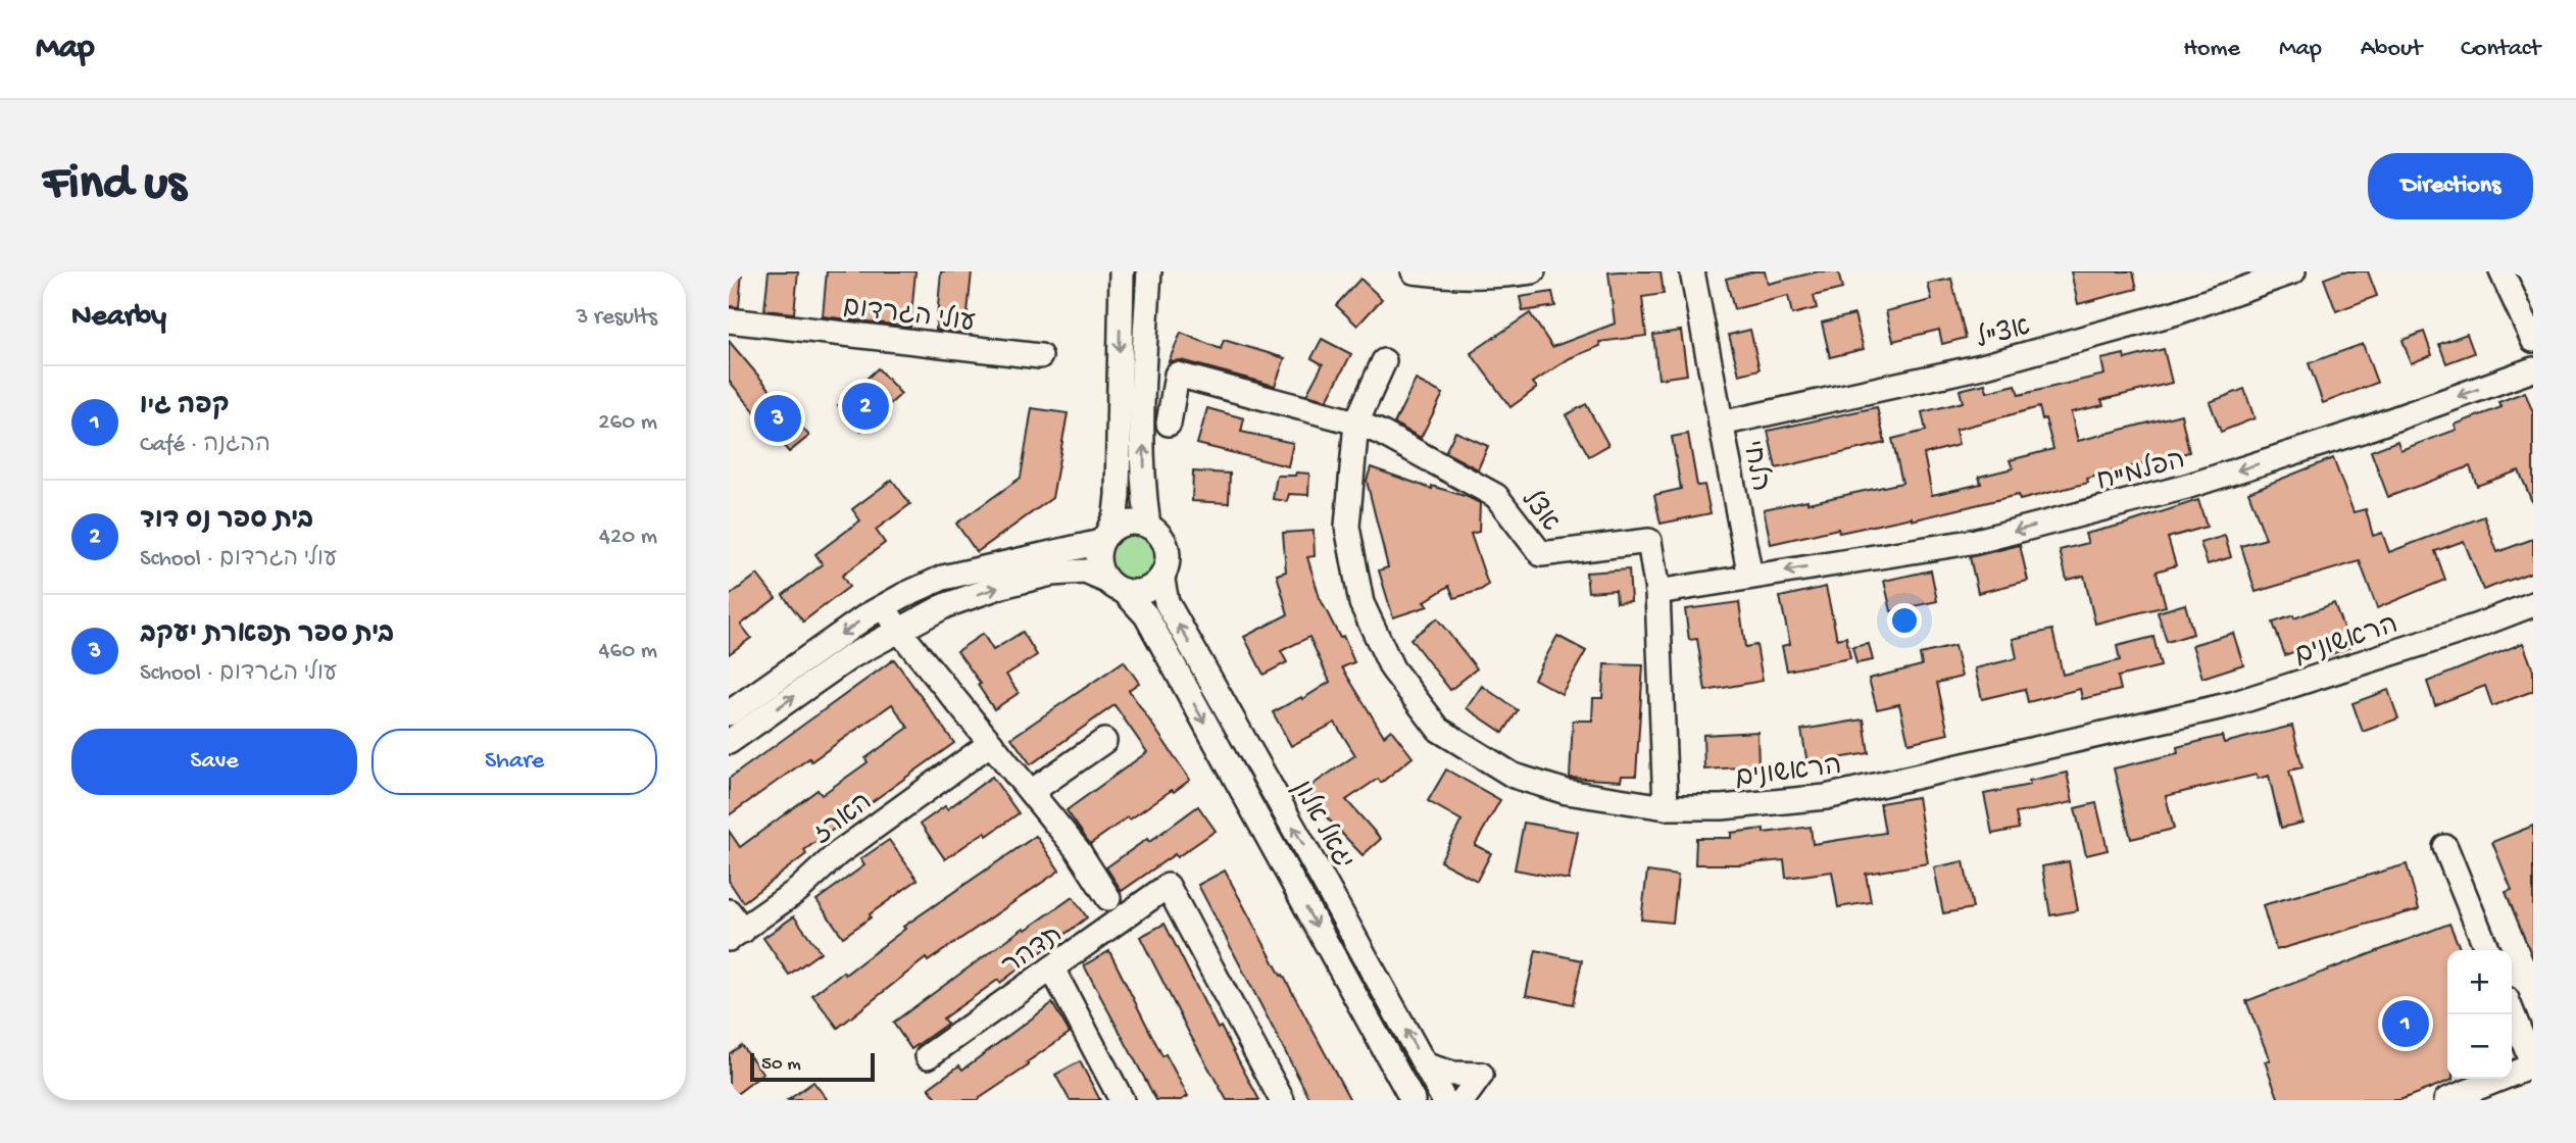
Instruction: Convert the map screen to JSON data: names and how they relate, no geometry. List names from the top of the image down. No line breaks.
{"streets":{"street":["עולי הגרדום","אצ\"ל","הלחי","הפלמ\"ח","אצל","הראשונים","הארז","יגאל אלון","תדהר"]},"crossings":[["אצ\"ל","הלחי"],["הלחי","הפלמ\"ח"],["אצל","הראשונים"]],"one_way":["הפלמ\"ח"],"scale_bar":"50 m","page":{"header":"Map","nav":["Home","Map","About","Contact"],"buttons":["Directions",["Save","Share"]],"title":"Find us","heading":["Nearby","3 results"],"list":[{"mark":"1","name":"קפה ג'ו","note":"Café · ההגנה","value":"260 m"},{"mark":"2","name":"בית ספר נס דוד","note":"School · עולי הגרדום","value":"420 m"},{"mark":"3","name":"בית ספר תפארת יעקב","note":"School · עולי הגרדום","value":"460 m"}],"pins":["2","3","1"],"map_buttons":["+","−"],"scale":"50 m"}}
